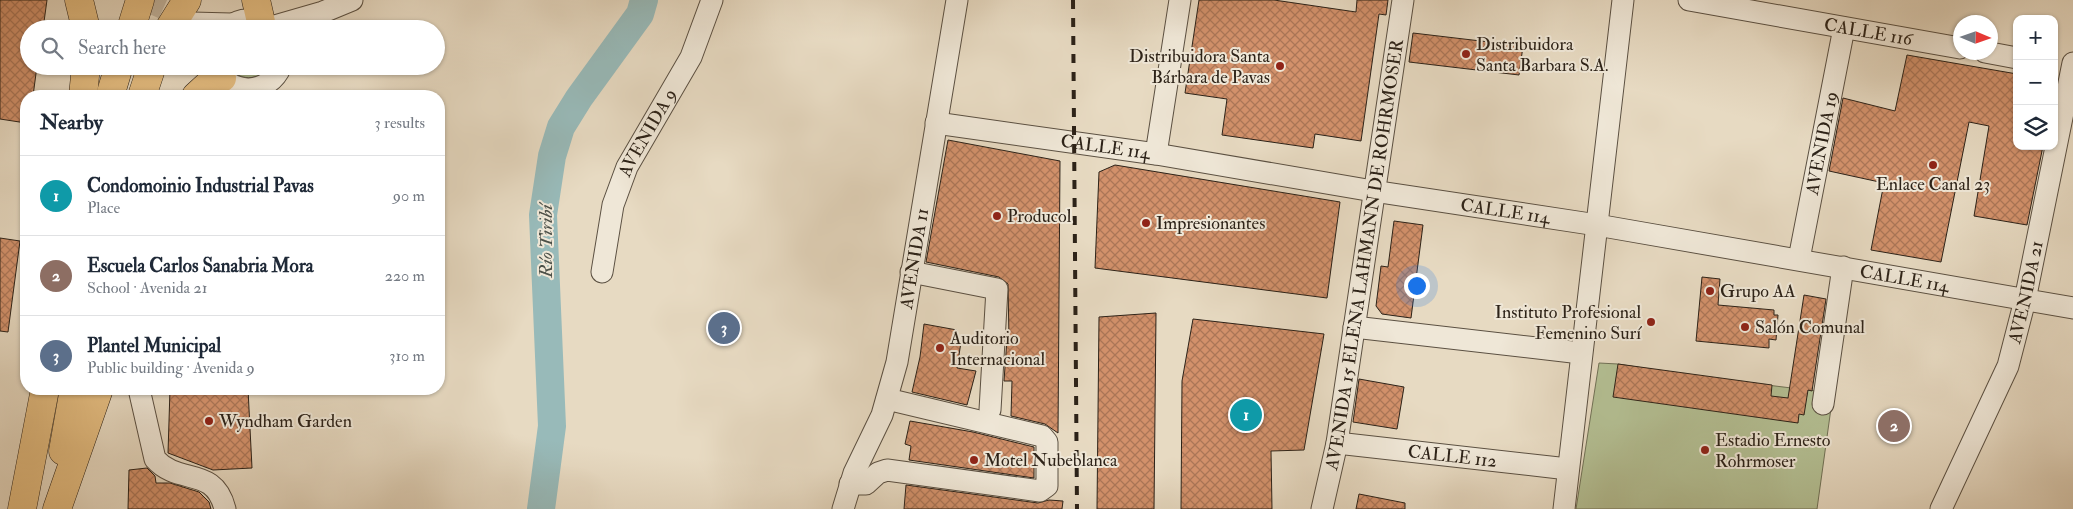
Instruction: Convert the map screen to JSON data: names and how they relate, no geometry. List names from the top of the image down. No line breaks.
{"streets":{"street":["CALLE 116","AVENIDA 9","AVENIDA 19","CALLE 114","AVENIDA 15 ELENA LAHMANN DE ROHRMOSER","AVENIDA 11","AVENIDA 21","CALLE 112"]},"crossings":[["CALLE 116","AVENIDA 19"],["AVENIDA 19","CALLE 114"],["CALLE 114","AVENIDA 15 ELENA LAHMANN DE ROHRMOSER"],["CALLE 114","AVENIDA 11"],["CALLE 114","AVENIDA 21"],["AVENIDA 15 ELENA LAHMANN DE ROHRMOSER","CALLE 112"]],"water":["Río Tiribí"],"places":["Distribuidora Santa Barbara S.A.","Distribuidora Santa Bárbara de Pavas","Enlace Canal 23","Producol","Impresionantes","Grupo AA","Instituto Profesional Femenino Surí","Salón Comunal","Auditorio Internacional","Wyndham Garden","Estadio Ernesto Rohrmoser","Motel Nubeblanca"],"north":"right","page":{"map_buttons":["+","−"],"search":"Search here","heading":["Nearby","3 results"],"list":[{"mark":"1","name":"Condomoinio Industrial Pavas","note":"Place","value":"90 m"},{"mark":"2","name":"Escuela Carlos Sanabria Mora","note":"School · Avenida 21","value":"220 m"},{"mark":"3","name":"Plantel Municipal","note":"Public building · Avenida 9","value":"310 m"}],"pins":["3","1","2"]}}
